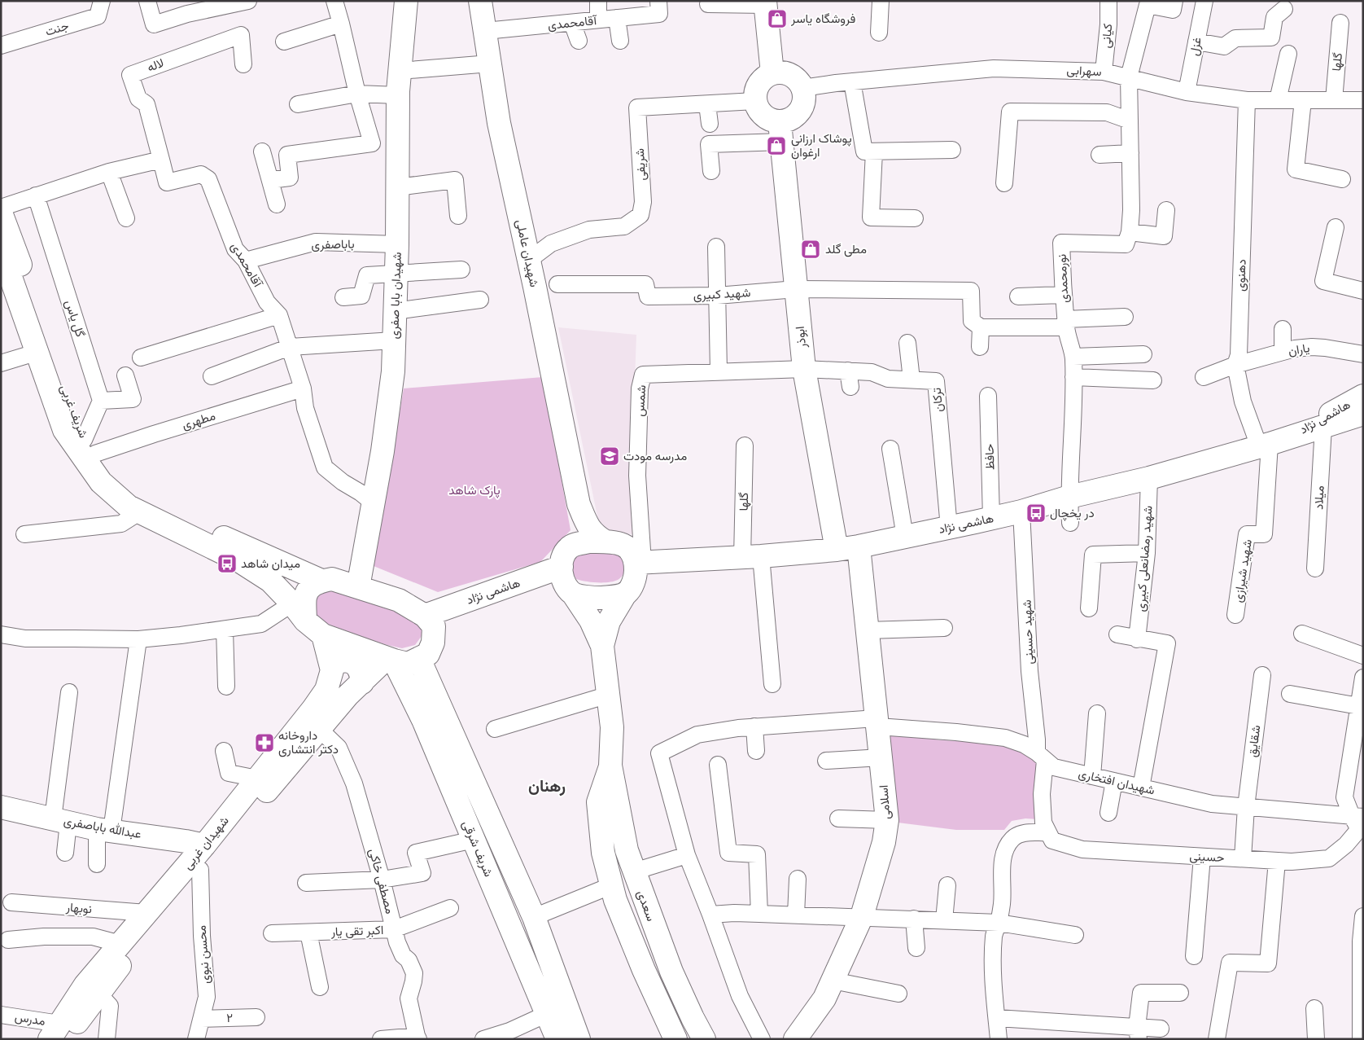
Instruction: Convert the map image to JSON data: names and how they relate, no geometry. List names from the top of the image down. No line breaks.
{"streets":{"main road":["شهیدان عاملی","شهیدان بابا صفری","ابوذر","شریف غربی","هاشمی نژاد","اسلامی","عبدالله باباصفری","شهیدان غربی","شریف شرقی","سعدی"],"street":["آقامحمدی","جنت","کیانی","غزل","گلها","لاله","سهرابی","شریفی","باباصفری","دهنوی","نورمحمدی","شهید کبیری","گل یاس","یاران","ترکان","شمس","مطهری","حافظ","میلاد","شهید رمضانعلی کبیری","شهید شیرازی","شهید حسینی","شقایق","شهیدان افتخاری","حسینی","مصطفی خاکی","نوبهار","اکبر تقی یار","محسن نبوی","۲","مدرس"]},"crossings":[["آقامحمدی","لاله"],["آقامحمدی","باباصفری"],["آقامحمدی","شهیدان عاملی"],["آقامحمدی","شهیدان بابا صفری"],["آقامحمدی","مطهری"],["کیانی","سهرابی"],["غزل","سهرابی"],["گلها","سهرابی"],["گلها","هاشمی نژاد"],["سهرابی","شریفی"],["سهرابی","دهنوی"],["سهرابی","ابوذر"],["شریفی","شهیدان عاملی"],["شریفی","ابوذر"],["باباصفری","شهیدان بابا صفری"],["شهیدان عاملی","شمس"],["شهیدان عاملی","هاشمی نژاد"],["دهنوی","یاران"],["دهنوی","هاشمی نژاد"],["دهنوی","شهید شیرازی"],["نورمحمدی","هاشمی نژاد"],["شهید کبیری","ابوذر"],["ابوذر","ترکان"],["ابوذر","شمس"],["ابوذر","هاشمی نژاد"],["ترکان","شمس"],["ترکان","هاشمی نژاد"],["شمس","هاشمی نژاد"],["شریف غربی","مطهری"],["هاشمی نژاد","حافظ"],["هاشمی نژاد","میلاد"],["هاشمی نژاد","شهید رمضانعلی کبیری"],["هاشمی نژاد","شهید شیرازی"],["هاشمی نژاد","شهید حسینی"],["هاشمی نژاد","اسلامی"],["شهید حسینی","شهیدان افتخاری"],["شقایق","شهیدان افتخاری"],["شقایق","حسینی"],["شهیدان افتخاری","اسلامی"],["شهیدان افتخاری","حسینی"],["عبدالله باباصفری","شهیدان غربی"],["شهیدان غربی","شریف شرقی"],["شهیدان غربی","مصطفی خاکی"],["شهیدان غربی","نوبهار"],["شهیدان غربی","محسن نبوی"],["شهیدان غربی","مدرس"],["مصطفی خاکی","اکبر تقی یار"],["محسن نبوی","۲"]],"districts":["رهنان"],"parks":["پارک شاهد"],"places":{"shop":["فروشگاه یاسر","پوشاک ارزانی ارغوان","مطی گلد"],"school or university":["مدرسه مودت"],"bus stop":["در یخچال","میدان شاهد"],"pharmacy":["داروخانه دکتر انتشاری"]}}
